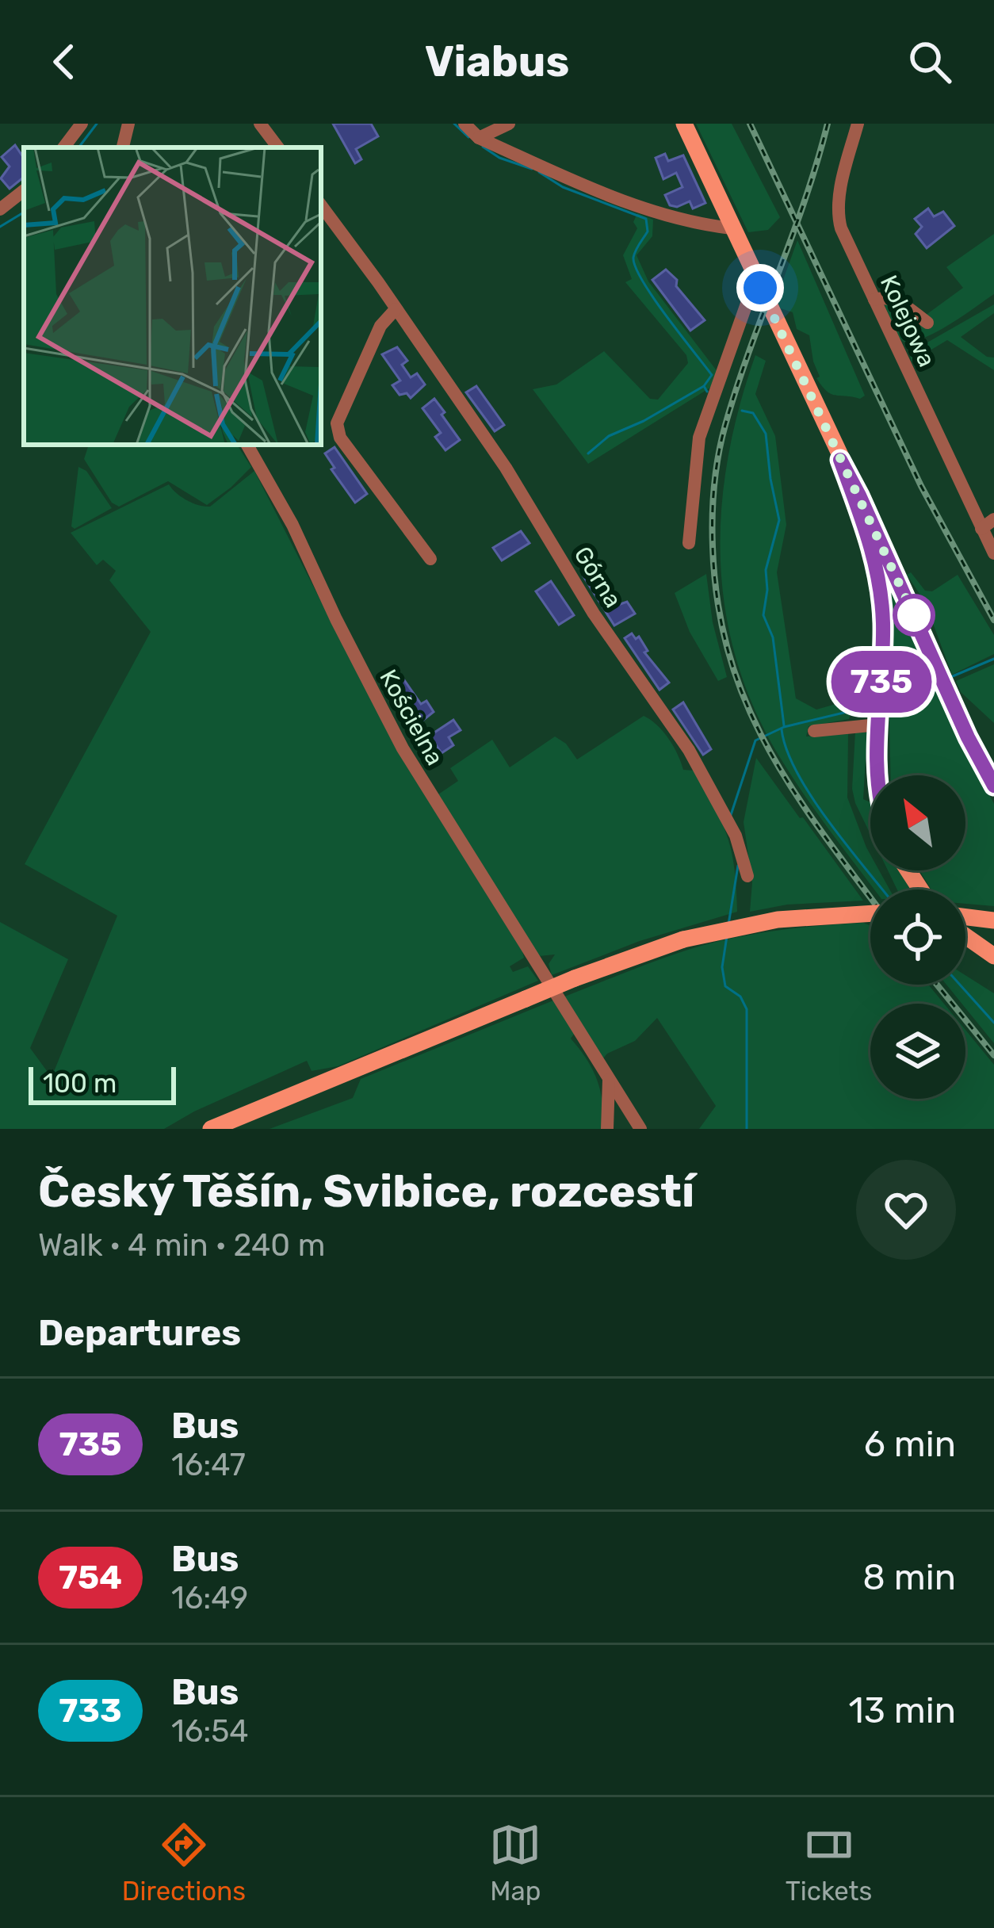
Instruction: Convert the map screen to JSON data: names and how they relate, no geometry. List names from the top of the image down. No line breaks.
{"streets":{"street":["Kolejowa","Górna","Kościelna"]},"lines":["bus line 735"],"scale_bar":"100 m","north":"top left","page":{"header":"Viabus","on_map":"735","scale":"100 m","heading":[["Český Těšín, Svibice, rozcestí","Walk · 4 min · 240 m"],"Departures"],"list":[{"mark":"735","name":"Bus","note":"16:47","value":"6 min"},{"mark":"754","name":"Bus","note":"16:49","value":"8 min"},{"mark":"733","name":"Bus","note":"16:54","value":"13 min"}],"tabs":["Directions","Map","Tickets"]}}
